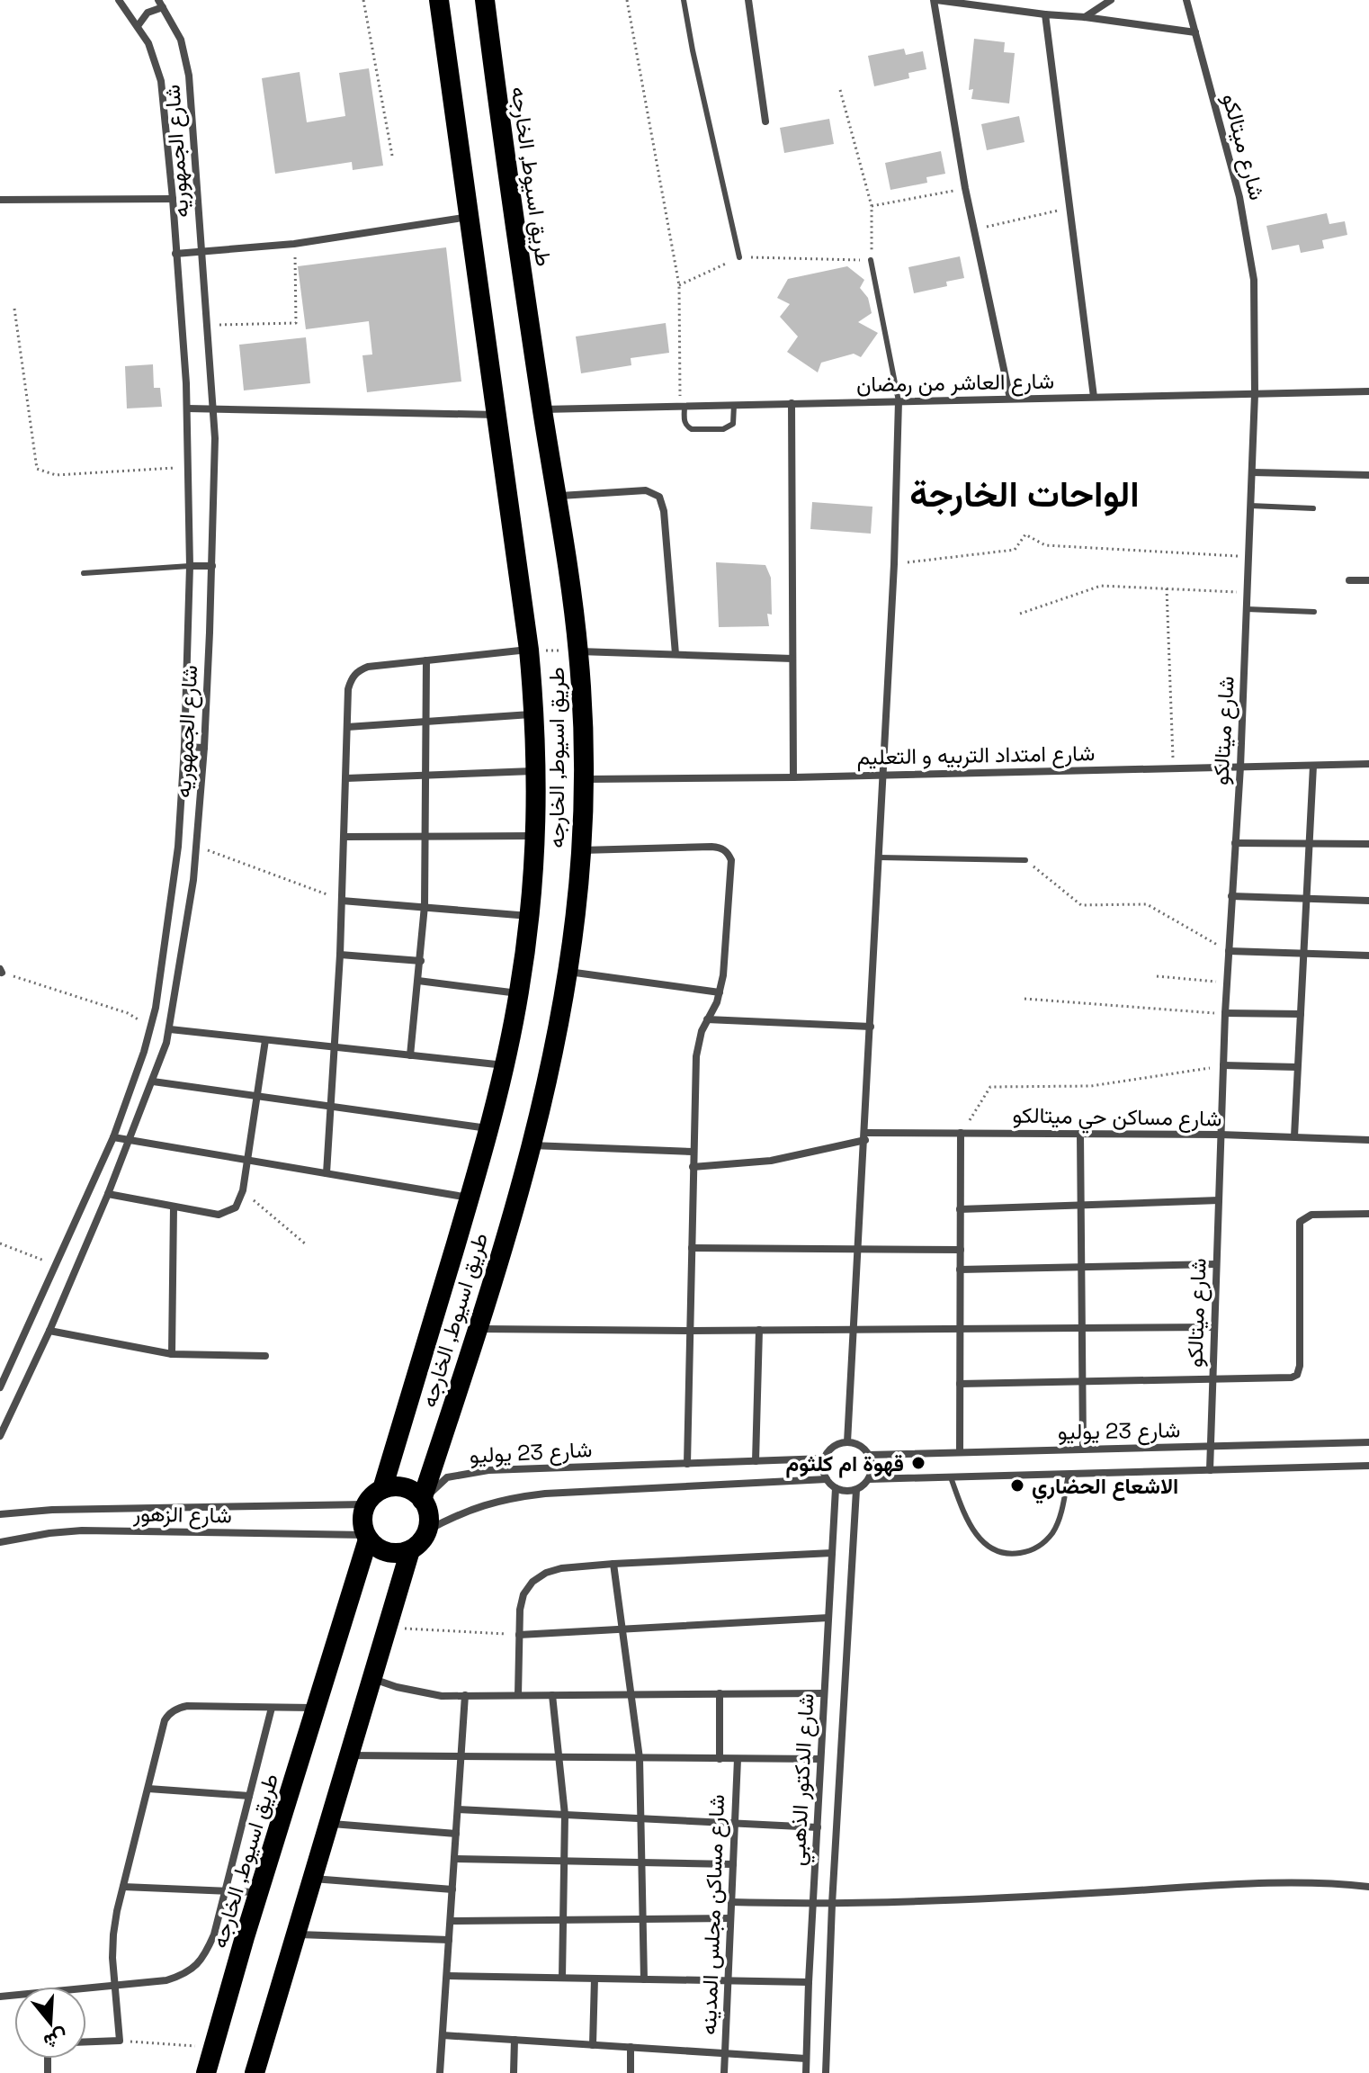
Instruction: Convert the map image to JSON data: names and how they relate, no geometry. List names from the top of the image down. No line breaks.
{"streets":{"highway":["طريق اسيوط, الخارجه"],"street":["شارع ميتالكو","شارع الجمهوريه","شارع العاشر من رمضان","شارع امتداد التربيه و التعليم","شارع مساكن حي ميتالكو","شارع 23 يوليو","شارع الزهور","شارع الدكتور الذهبي","شارع مساكن مجلس المدينه"]},"crossings":[["شارع ميتالكو","شارع العاشر من رمضان"],["شارع ميتالكو","شارع امتداد التربيه و التعليم"],["شارع ميتالكو","شارع مساكن حي ميتالكو"],["شارع ميتالكو","شارع 23 يوليو"],["طريق اسيوط, الخارجه","شارع العاشر من رمضان"],["طريق اسيوط, الخارجه","شارع امتداد التربيه و التعليم"],["طريق اسيوط, الخارجه","شارع 23 يوليو"],["طريق اسيوط, الخارجه","شارع الزهور"],["شارع 23 يوليو","شارع الزهور"],["شارع 23 يوليو","شارع الدكتور الذهبي"]],"districts":["الواحات الخارجة"],"places":["قهوة ام كلثوم","الاشعاع الحضاري"],"north":"bottom"}
